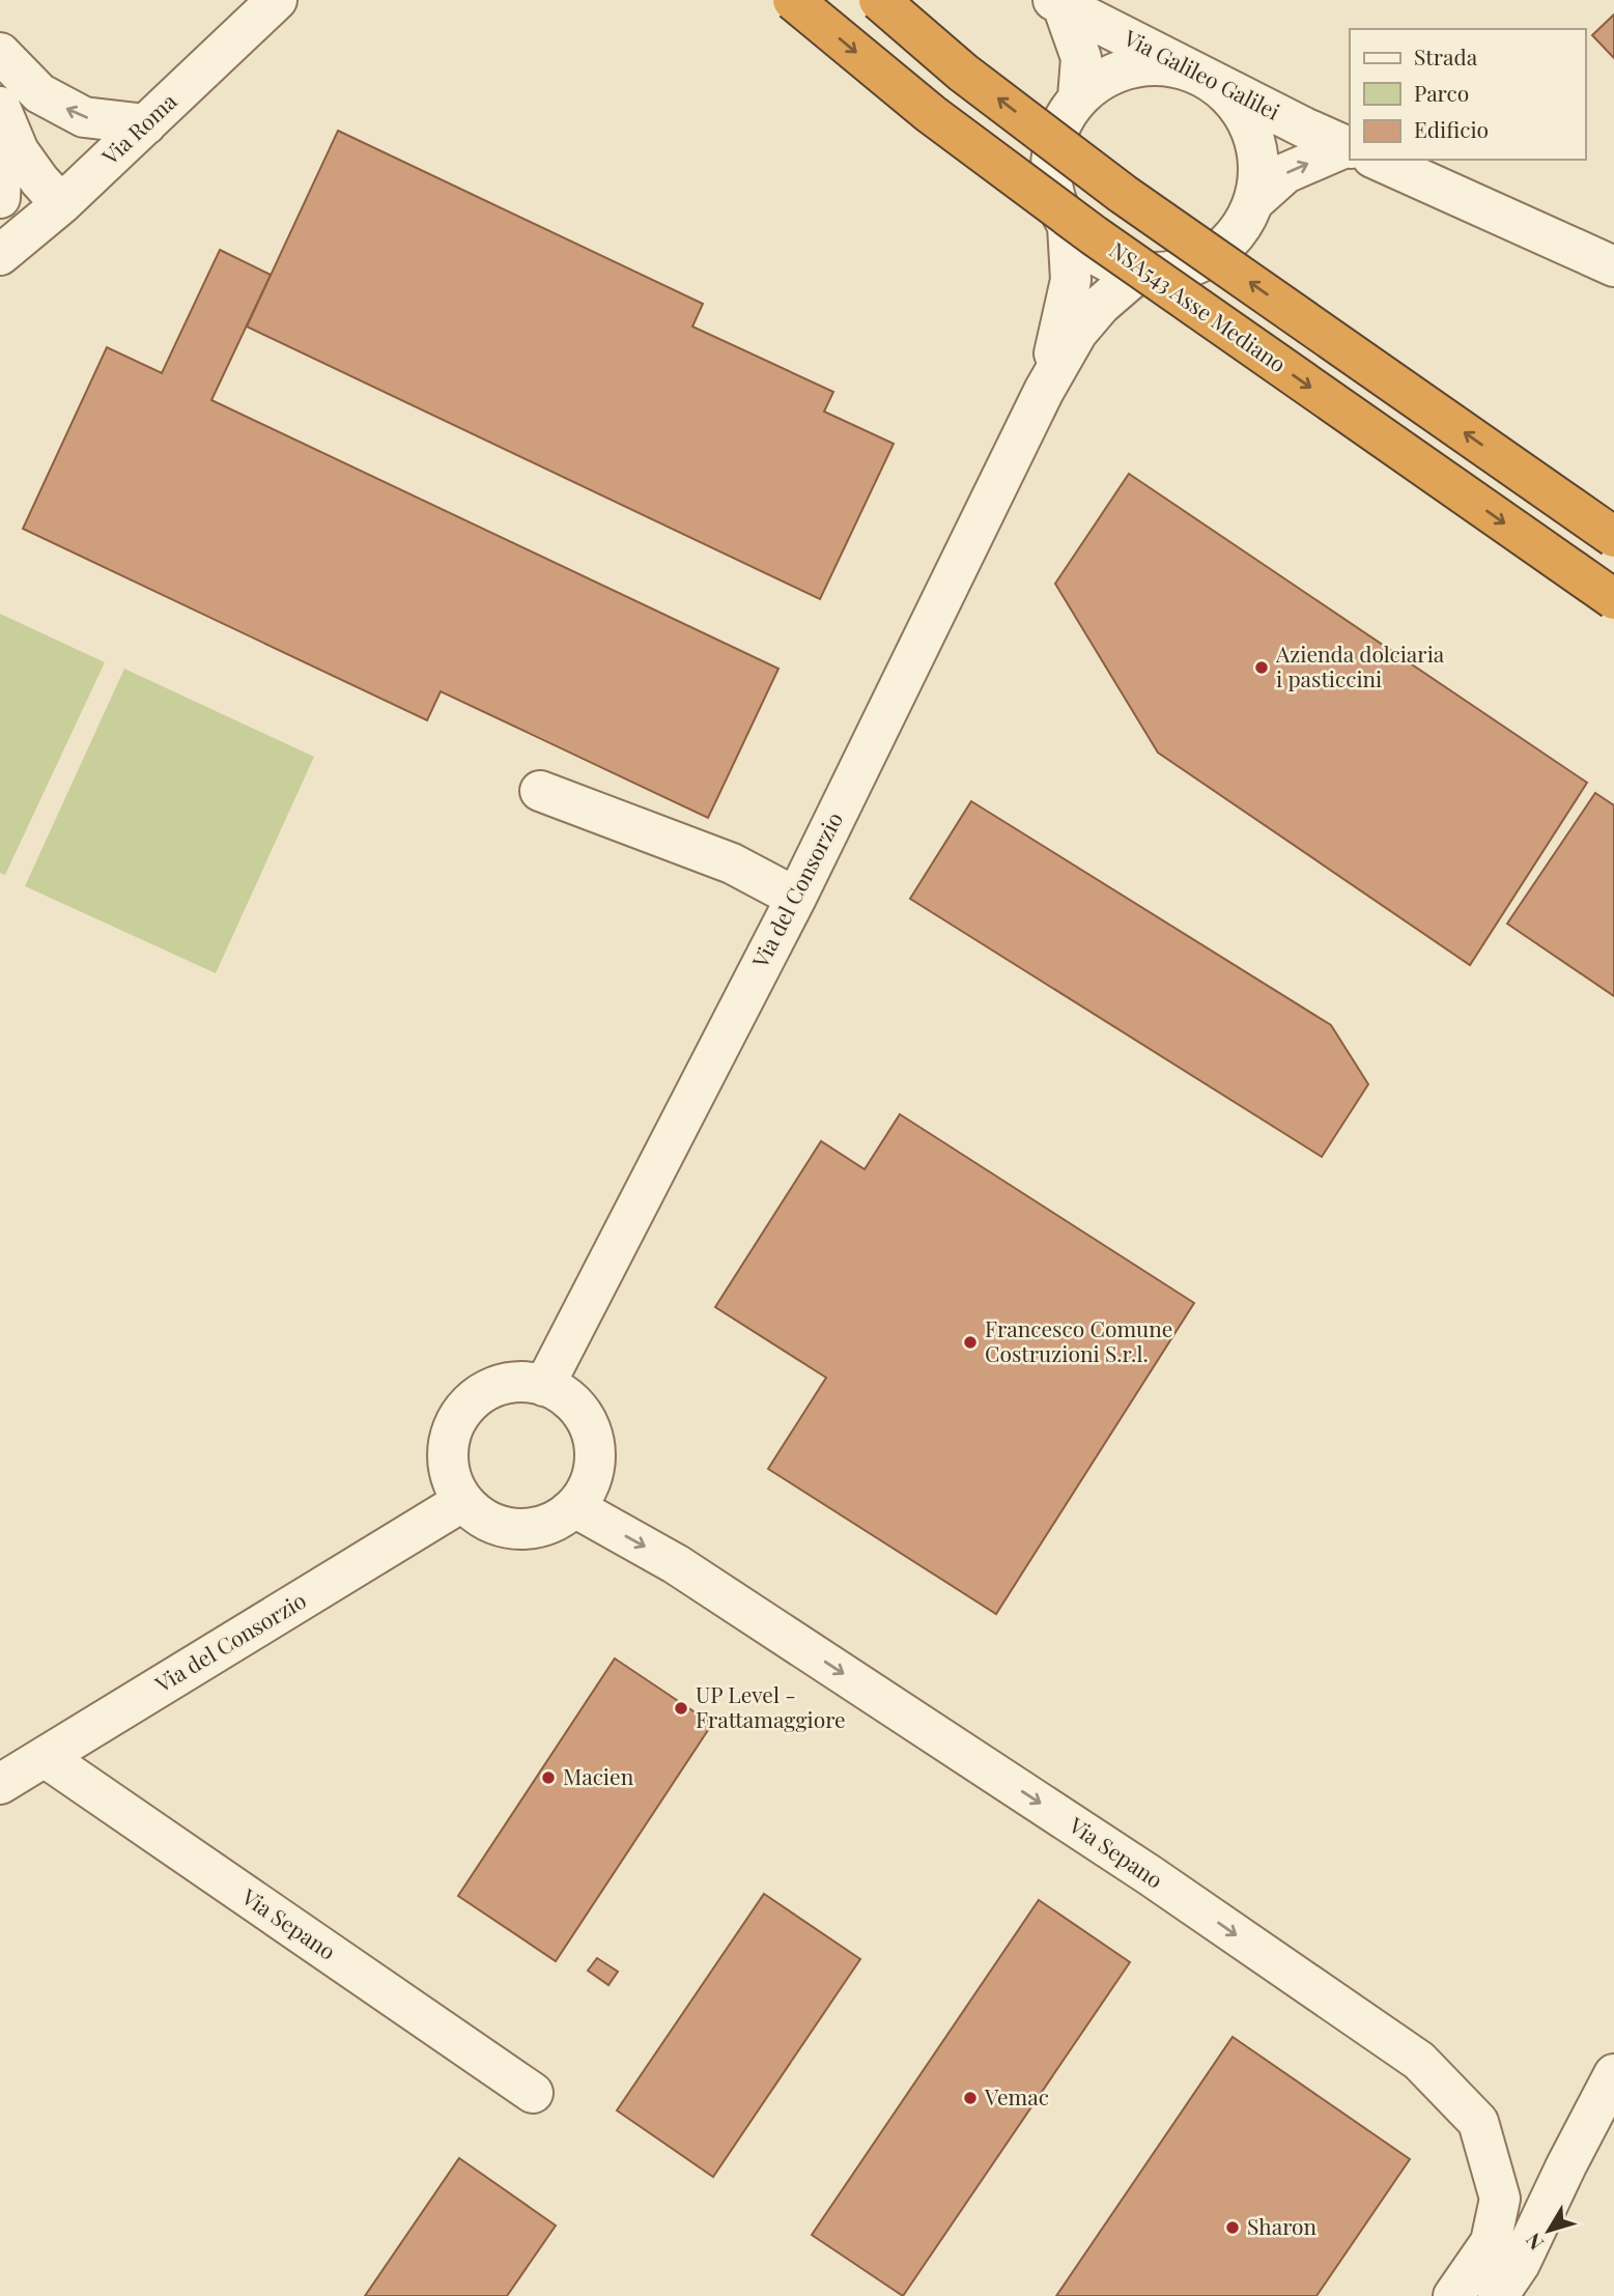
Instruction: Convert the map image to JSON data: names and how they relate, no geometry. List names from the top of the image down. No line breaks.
{"streets":{"highway":["NSA543 Asse Mediano"],"street":["Via Galileo Galilei","Via Roma","Via del Consorzio","Via Sepano"]},"crossings":[["Via Galileo Galilei","Via del Consorzio"],["Via del Consorzio","Via Sepano"]],"one_way":["Via Sepano"],"places":["Azienda dolciaria i pasticcini","Francesco Comune Costruzioni S.r.l.","UP Level - Frattamaggiore","Macien","Vemac","Sharon"],"legend":["Strada","Parco","Edificio"],"north":"bottom left"}
